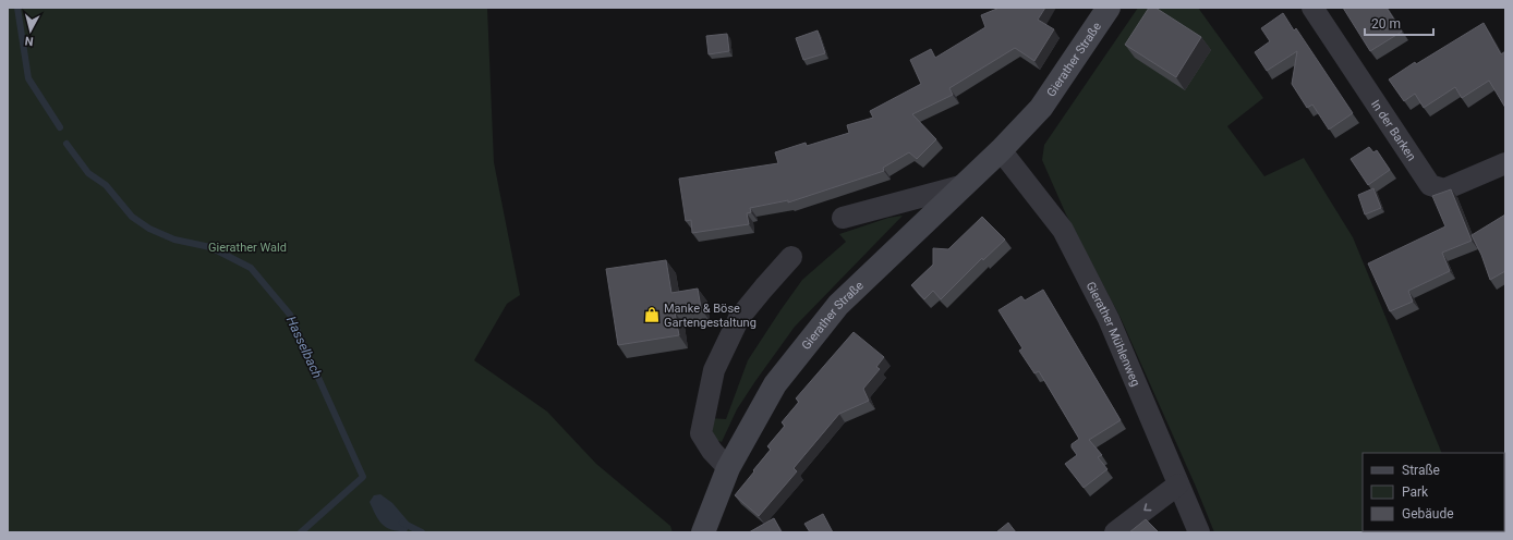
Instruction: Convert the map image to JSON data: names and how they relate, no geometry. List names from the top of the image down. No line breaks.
{"streets":{"street":["Gierather Straße","In der Barken","Gierather Mühlenweg"]},"crossings":[["Gierather Straße","Gierather Mühlenweg"]],"water":["Hasselbach"],"parks":["Gierather Wald"],"places":{"shop":["Manke & Böse Gartengestaltung"]},"legend":["Straße","Park","Gebäude"],"scale_bar":"20 m","north":"bottom"}
